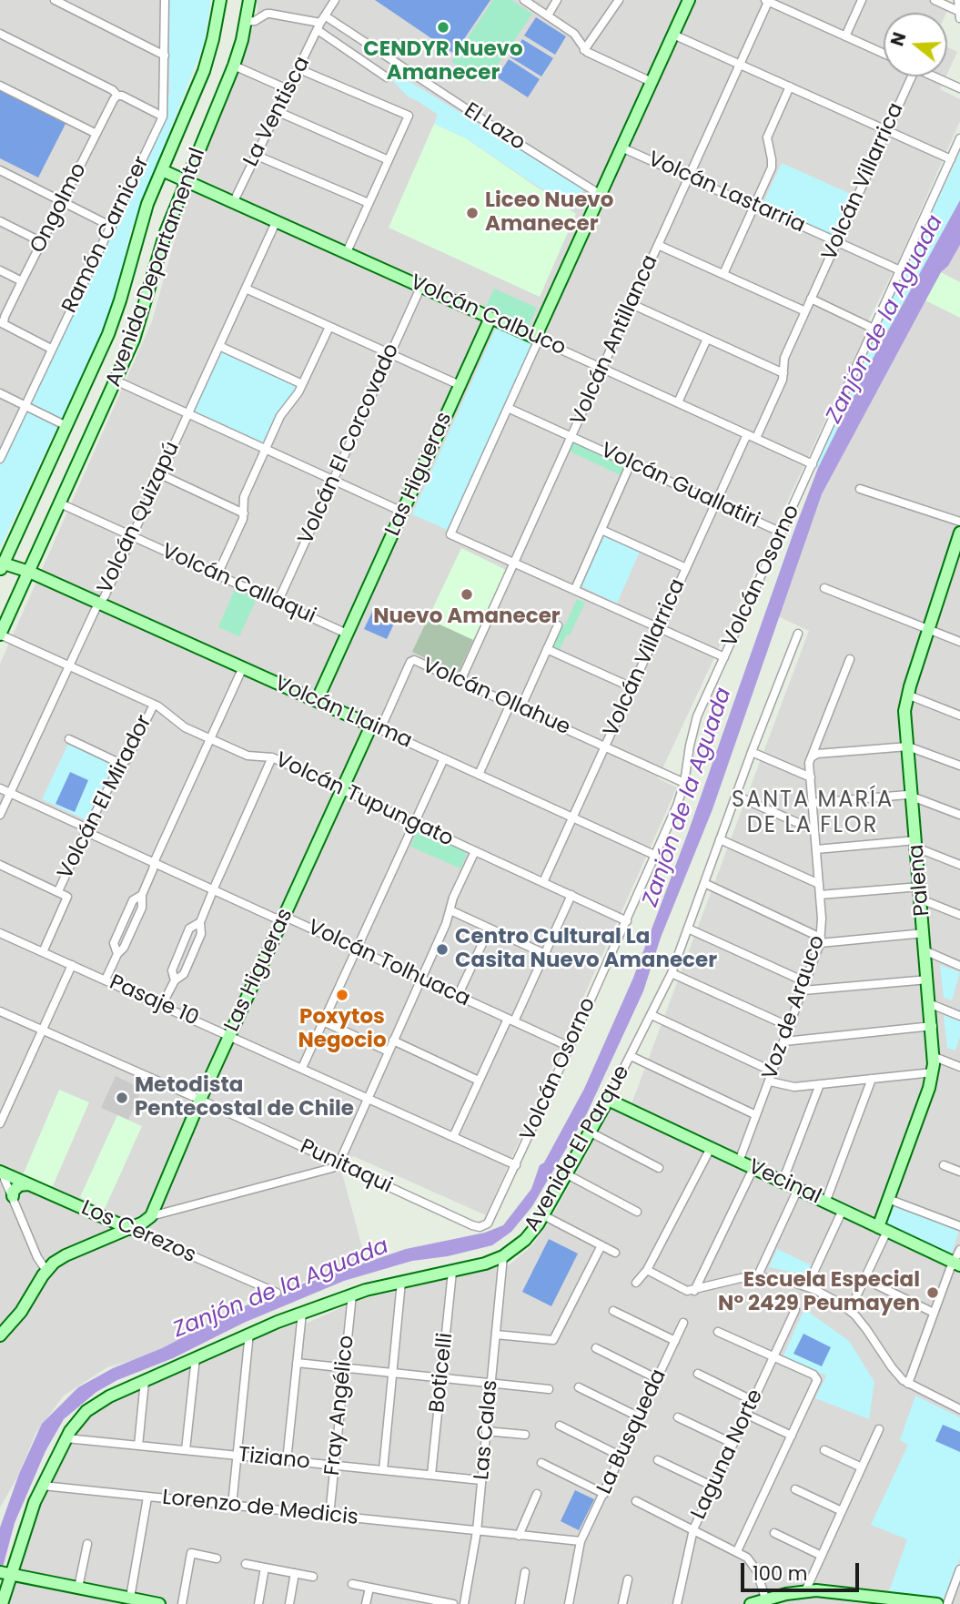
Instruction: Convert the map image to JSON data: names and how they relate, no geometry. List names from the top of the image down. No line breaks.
{"streets":{"street":["La Ventisca","El Lazo","Volcán Villarrica","Volcán Lastarria","Ongolmo","Ramón Carnicer","Avenida Departamental","Volcán Calbuco","Volcán Antillanca","Volcán El Corcovado","Las Higueras","Volcán Guallatiri","Volcán Quizapú","Volcán Osorno","Volcán Callaqui","Volcán Ollahue","Volcán Llaima","Volcán El Mirador","Volcán Tupungato","Palena","Volcán Tolhuaca","Pasaje 10","Voz de Arauco","Avenida El Parque","Punitaqui","Vecinal","Los Cerezos","Boticelli","Fray Angélico","Las Calas","La Busqueda","Laguna Norte","Tiziano","Lorenzo de Medicis"]},"crossings":[["La Ventisca","El Lazo"],["La Ventisca","Volcán Calbuco"],["El Lazo","Avenida Departamental"],["Volcán Villarrica","Volcán Lastarria"],["Volcán Villarrica","Volcán Calbuco"],["Volcán Villarrica","Volcán Guallatiri"],["Volcán Villarrica","Volcán Ollahue"],["Volcán Villarrica","Volcán Llaima"],["Volcán Villarrica","Volcán Tupungato"],["Volcán Lastarria","Volcán Antillanca"],["Volcán Lastarria","Volcán Osorno"],["Avenida Departamental","Volcán Calbuco"],["Avenida Departamental","Volcán Callaqui"],["Avenida Departamental","Volcán Llaima"],["Avenida Departamental","Volcán Tupungato"],["Volcán Calbuco","Volcán Antillanca"],["Volcán Calbuco","Volcán El Corcovado"],["Volcán Calbuco","Las Higueras"],["Volcán Calbuco","Volcán Quizapú"],["Volcán Calbuco","Volcán Osorno"],["Volcán Antillanca","Volcán Guallatiri"],["Volcán Antillanca","Volcán Ollahue"],["Volcán El Corcovado","Volcán Callaqui"],["Las Higueras","Volcán Callaqui"],["Las Higueras","Volcán Ollahue"],["Las Higueras","Volcán Llaima"],["Las Higueras","Volcán Tupungato"],["Las Higueras","Volcán Tolhuaca"],["Las Higueras","Pasaje 10"],["Las Higueras","Punitaqui"],["Volcán Guallatiri","Volcán Osorno"],["Volcán Quizapú","Volcán Callaqui"],["Volcán Quizapú","Volcán Llaima"],["Volcán Quizapú","Volcán Tupungato"],["Volcán Quizapú","Volcán Tolhuaca"],["Volcán Osorno","Volcán Ollahue"],["Volcán Osorno","Volcán Llaima"],["Volcán Osorno","Volcán Tupungato"],["Volcán Osorno","Volcán Tolhuaca"],["Volcán Osorno","Pasaje 10"],["Volcán Osorno","Punitaqui"],["Volcán Ollahue","Volcán Llaima"],["Volcán El Mirador","Volcán Tupungato"],["Volcán El Mirador","Volcán Tolhuaca"],["Volcán El Mirador","Pasaje 10"],["Palena","Vecinal"],["Voz de Arauco","Vecinal"],["Avenida El Parque","Vecinal"],["Avenida El Parque","Boticelli"],["Avenida El Parque","Fray Angélico"],["Avenida El Parque","Las Calas"],["Avenida El Parque","Tiziano"],["Avenida El Parque","Lorenzo de Medicis"],["Boticelli","Tiziano"],["Fray Angélico","Tiziano"],["Fray Angélico","Lorenzo de Medicis"],["Las Calas","Tiziano"],["Las Calas","Lorenzo de Medicis"],["La Busqueda","Lorenzo de Medicis"]],"districts":["SANTA MARÍA DE LA FLOR"],"water":["Zanjón de la Aguada"],"places":["CENDYR Nuevo Amanecer","Liceo Nuevo Amanecer","Nuevo Amanecer","Centro Cultural La Casita Nuevo Amanecer","Poxytos Negocio","Metodista Pentecostal de Chile","Escuela Especial N° 2429 Peumayen"],"scale_bar":"100 m","north":"left"}
